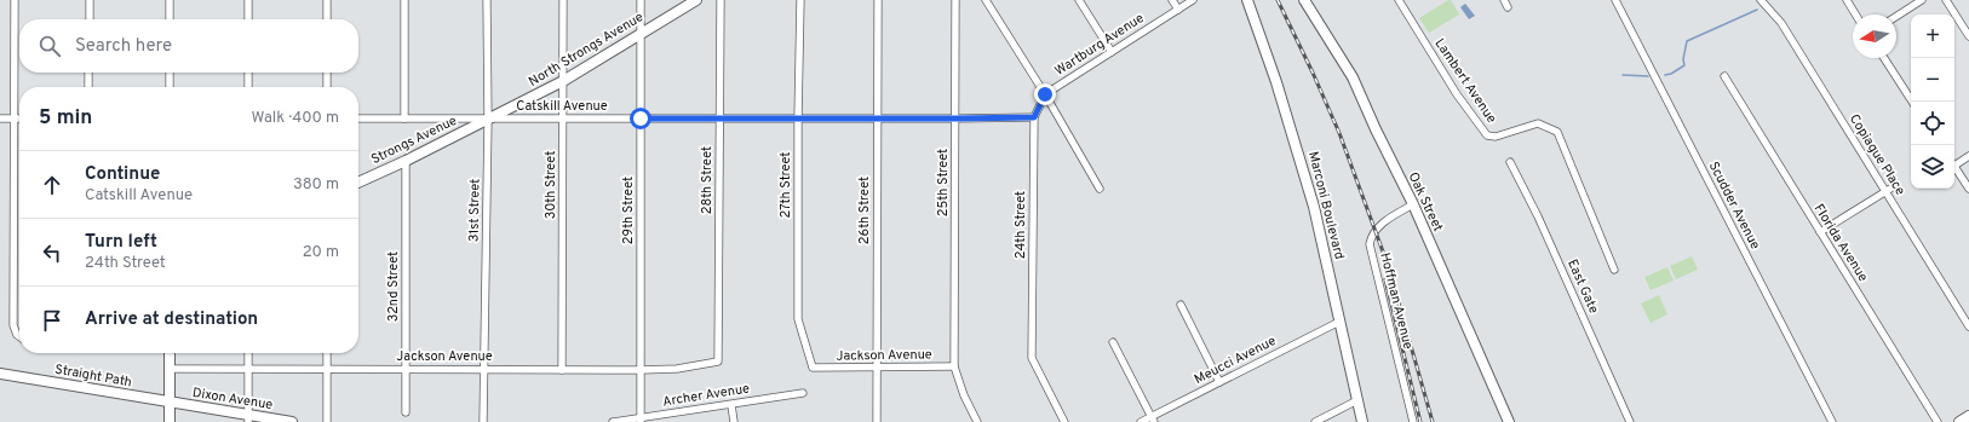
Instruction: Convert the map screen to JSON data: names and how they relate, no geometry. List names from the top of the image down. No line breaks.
{"streets":{"street":["Wartburg Avenue","North Strongs Avenue","Lambert Avenue","Catskill Avenue","Strongs Avenue","Copiague Place","28th Street","25th Street","30th Street","27th Street","Oak Street","Marconi Boulevard","Scudder Avenue","31st Street","29th Street","26th Street","24th Street","Florida Avenue","32nd Street","East Gate","Hoffman Avenue","Jackson Avenue","Meucci Avenue","Straight Path","Archer Avenue","Dixon Avenue"]},"crossings":[["Wartburg Avenue","24th Street"],["North Strongs Avenue","Catskill Avenue"],["North Strongs Avenue","Strongs Avenue"],["North Strongs Avenue","30th Street"],["North Strongs Avenue","31st Street"],["North Strongs Avenue","29th Street"],["Catskill Avenue","Strongs Avenue"],["Catskill Avenue","28th Street"],["Catskill Avenue","25th Street"],["Catskill Avenue","30th Street"],["Catskill Avenue","27th Street"],["Catskill Avenue","31st Street"],["Catskill Avenue","29th Street"],["Catskill Avenue","26th Street"],["Catskill Avenue","24th Street"],["Strongs Avenue","31st Street"],["Strongs Avenue","32nd Street"],["28th Street","Jackson Avenue"],["25th Street","Jackson Avenue"],["30th Street","Jackson Avenue"],["27th Street","Jackson Avenue"],["Oak Street","Hoffman Avenue"],["Marconi Boulevard","Meucci Avenue"],["31st Street","Jackson Avenue"],["29th Street","Jackson Avenue"],["29th Street","Archer Avenue"],["26th Street","Jackson Avenue"],["32nd Street","Jackson Avenue"],["Straight Path","Dixon Avenue"]],"north":"left","page":{"map_buttons":["+","−"],"search":"Search here","heading":["5 min","Walk · 400 m"],"list":[["Continue","Catskill Avenue","380 m"],["Turn left","24th Street","20 m"],"Arrive at destination"]}}
